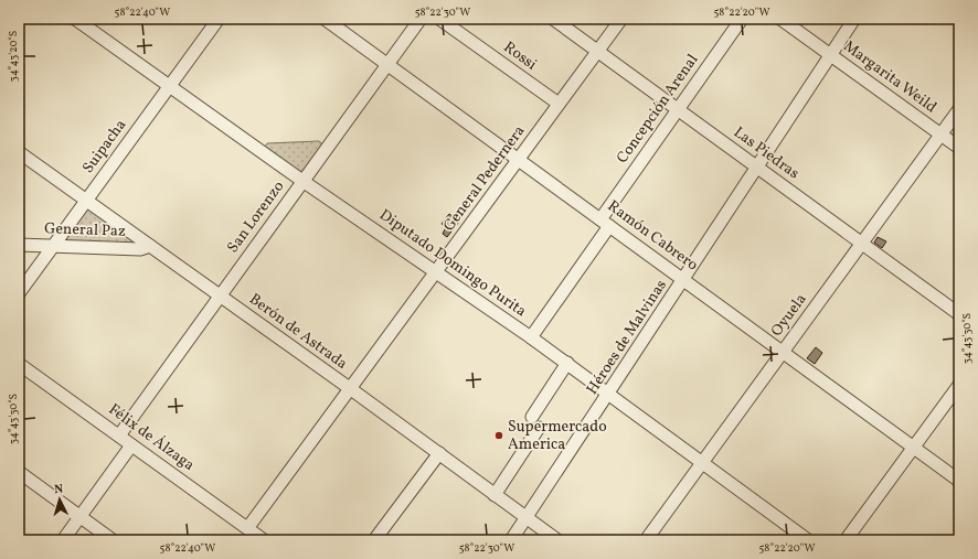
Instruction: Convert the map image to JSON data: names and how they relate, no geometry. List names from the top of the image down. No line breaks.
{"streets":{"street":["Rossi","Margarita Weild","Concepción Arenal","Suipacha","Las Piedras","General Pedernera","San Lorenzo","General Paz","Ramón Cabrero","Diputado Domingo Purita","Oyuela","Berón de Astrada","Héroes de Malvinas","Félix de Álzaga"]},"crossings":[["Rossi","General Pedernera"],["Margarita Weild","Oyuela"],["Margarita Weild","Héroes de Malvinas"],["Concepción Arenal","Las Piedras"],["Concepción Arenal","Ramón Cabrero"],["Concepción Arenal","Diputado Domingo Purita"],["Suipacha","General Paz"],["Suipacha","Diputado Domingo Purita"],["Suipacha","Berón de Astrada"],["Las Piedras","General Pedernera"],["Las Piedras","Oyuela"],["Las Piedras","Héroes de Malvinas"],["General Pedernera","Ramón Cabrero"],["General Pedernera","Diputado Domingo Purita"],["General Pedernera","Berón de Astrada"],["General Pedernera","Félix de Álzaga"],["San Lorenzo","Ramón Cabrero"],["San Lorenzo","Diputado Domingo Purita"],["San Lorenzo","Berón de Astrada"],["San Lorenzo","Félix de Álzaga"],["General Paz","Berón de Astrada"],["Ramón Cabrero","Oyuela"],["Ramón Cabrero","Héroes de Malvinas"],["Diputado Domingo Purita","Oyuela"],["Diputado Domingo Purita","Héroes de Malvinas"],["Berón de Astrada","Héroes de Malvinas"]],"places":["Supermercado America"],"north":"top","coordinates":["58°22'40\"W","58°22'30\"W","58°22'20\"W","34°43'20\"S","34°43'30\"S"]}
